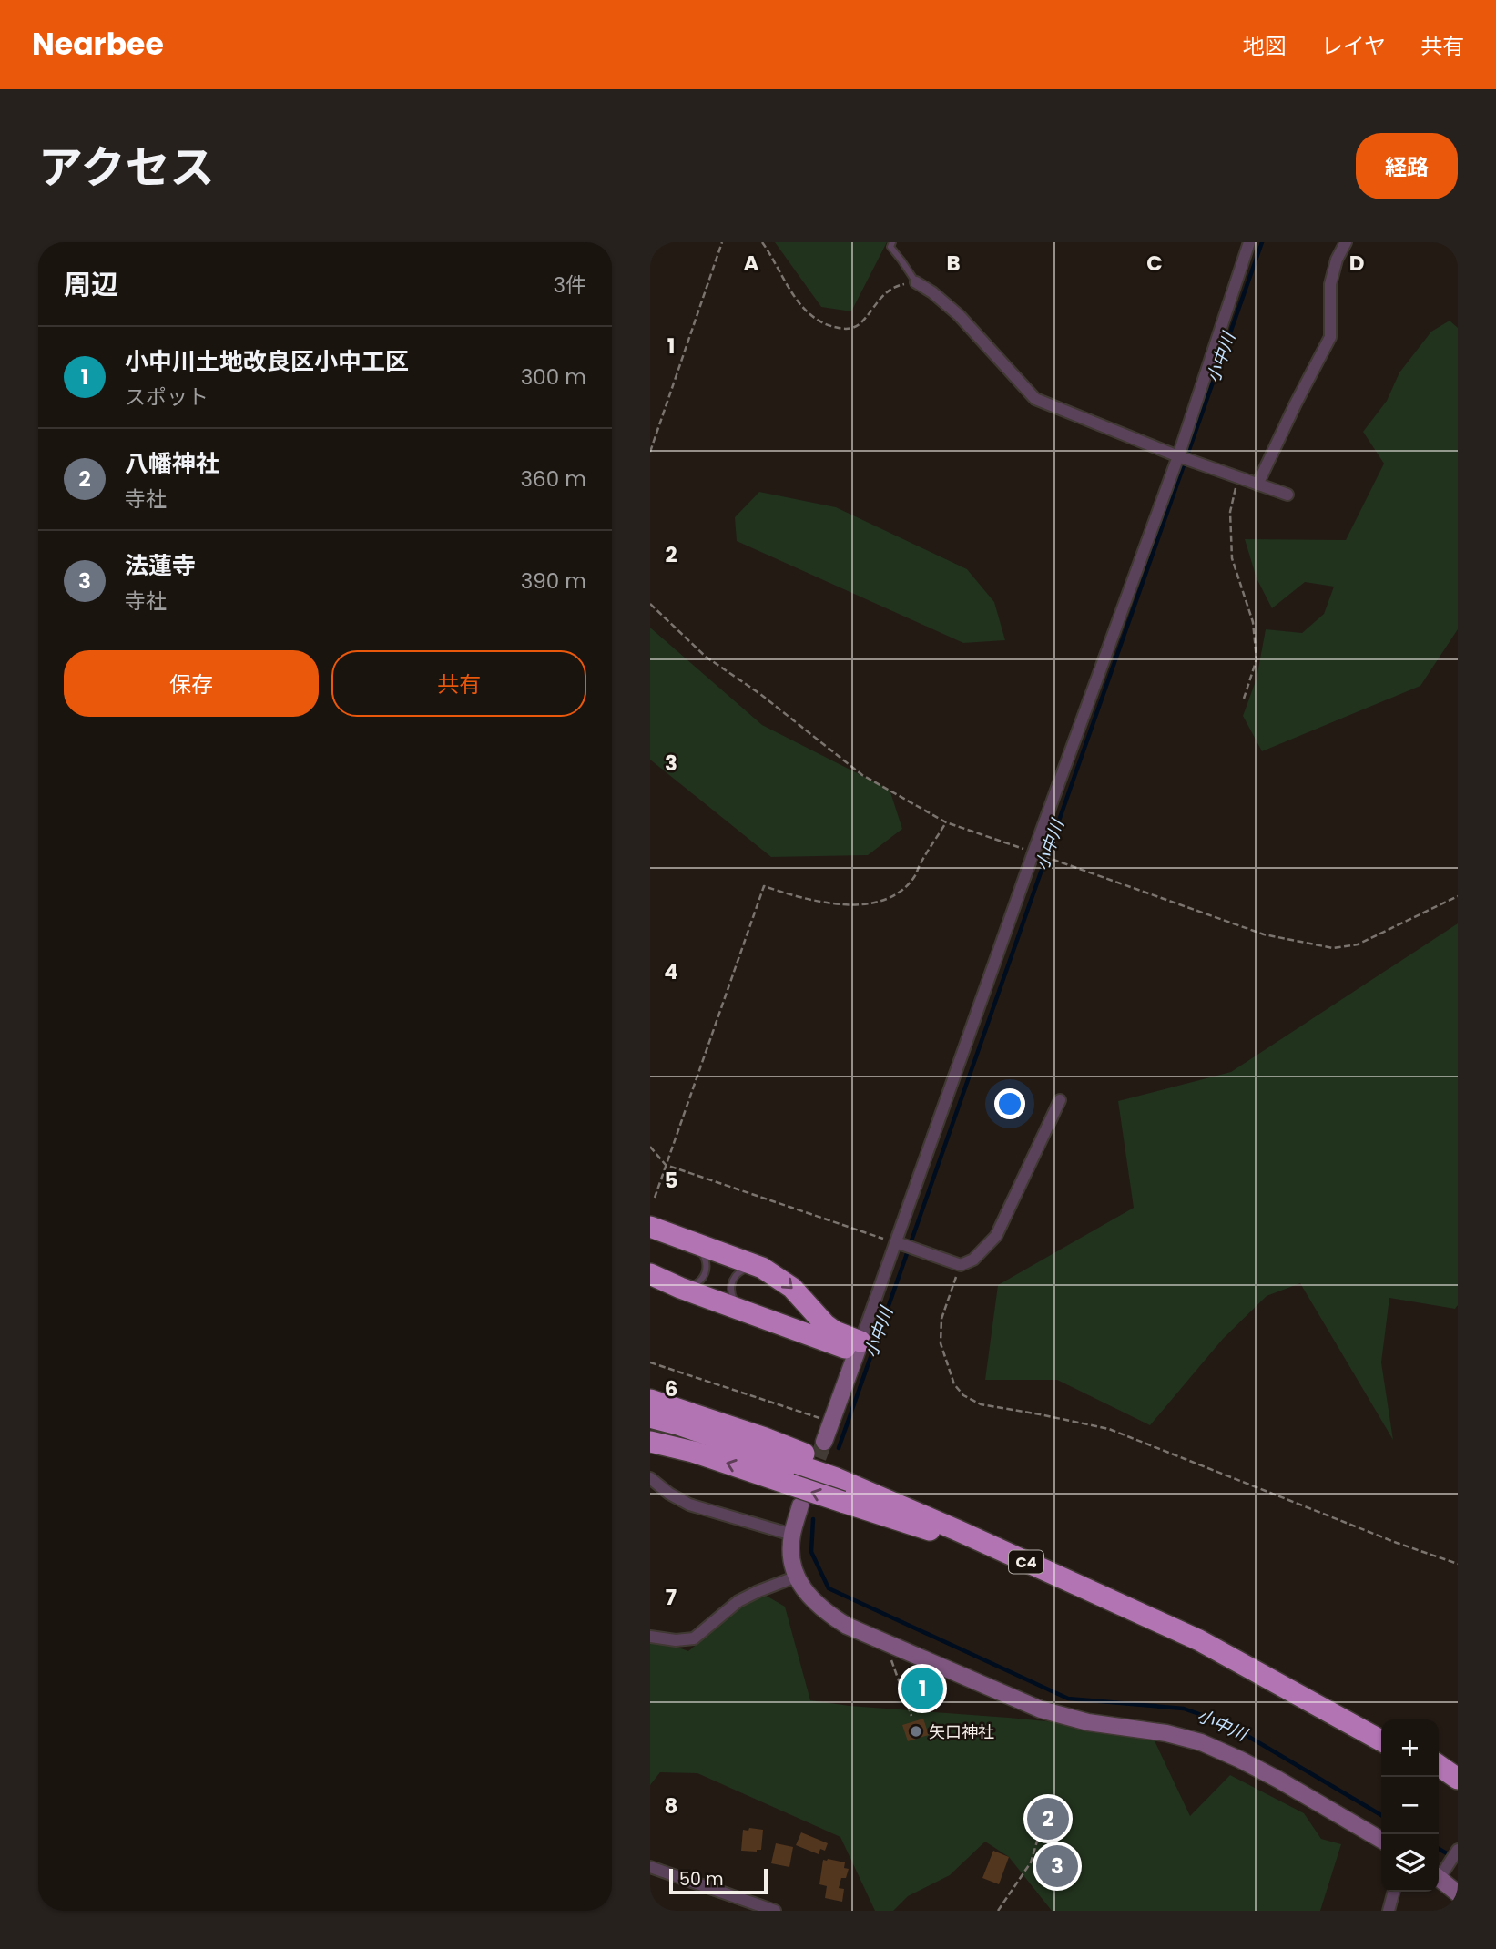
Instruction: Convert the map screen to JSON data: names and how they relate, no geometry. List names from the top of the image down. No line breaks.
{"streets":{"highway":["C4"]},"water":["小中川"],"places":["矢口神社"],"scale_bar":"50 m","page":{"header":"Nearbee","nav":["地図","レイヤ","共有"],"title":"アクセス","buttons":["経路",["保存","共有"]],"heading":["周辺","3件"],"list":[{"mark":"1","name":"小中川土地改良区小中工区","note":"スポット","value":"300 m"},{"mark":"2","name":"八幡神社","note":"寺社","value":"360 m"},{"mark":"3","name":"法蓮寺","note":"寺社","value":"390 m"}],"pins":["1","2","3"],"map_buttons":["+","−"],"scale":"50 m"},"grid":{"columns":["A","B","C","D"],"rows":["1","2","3","4","5","6","7","8"]}}
